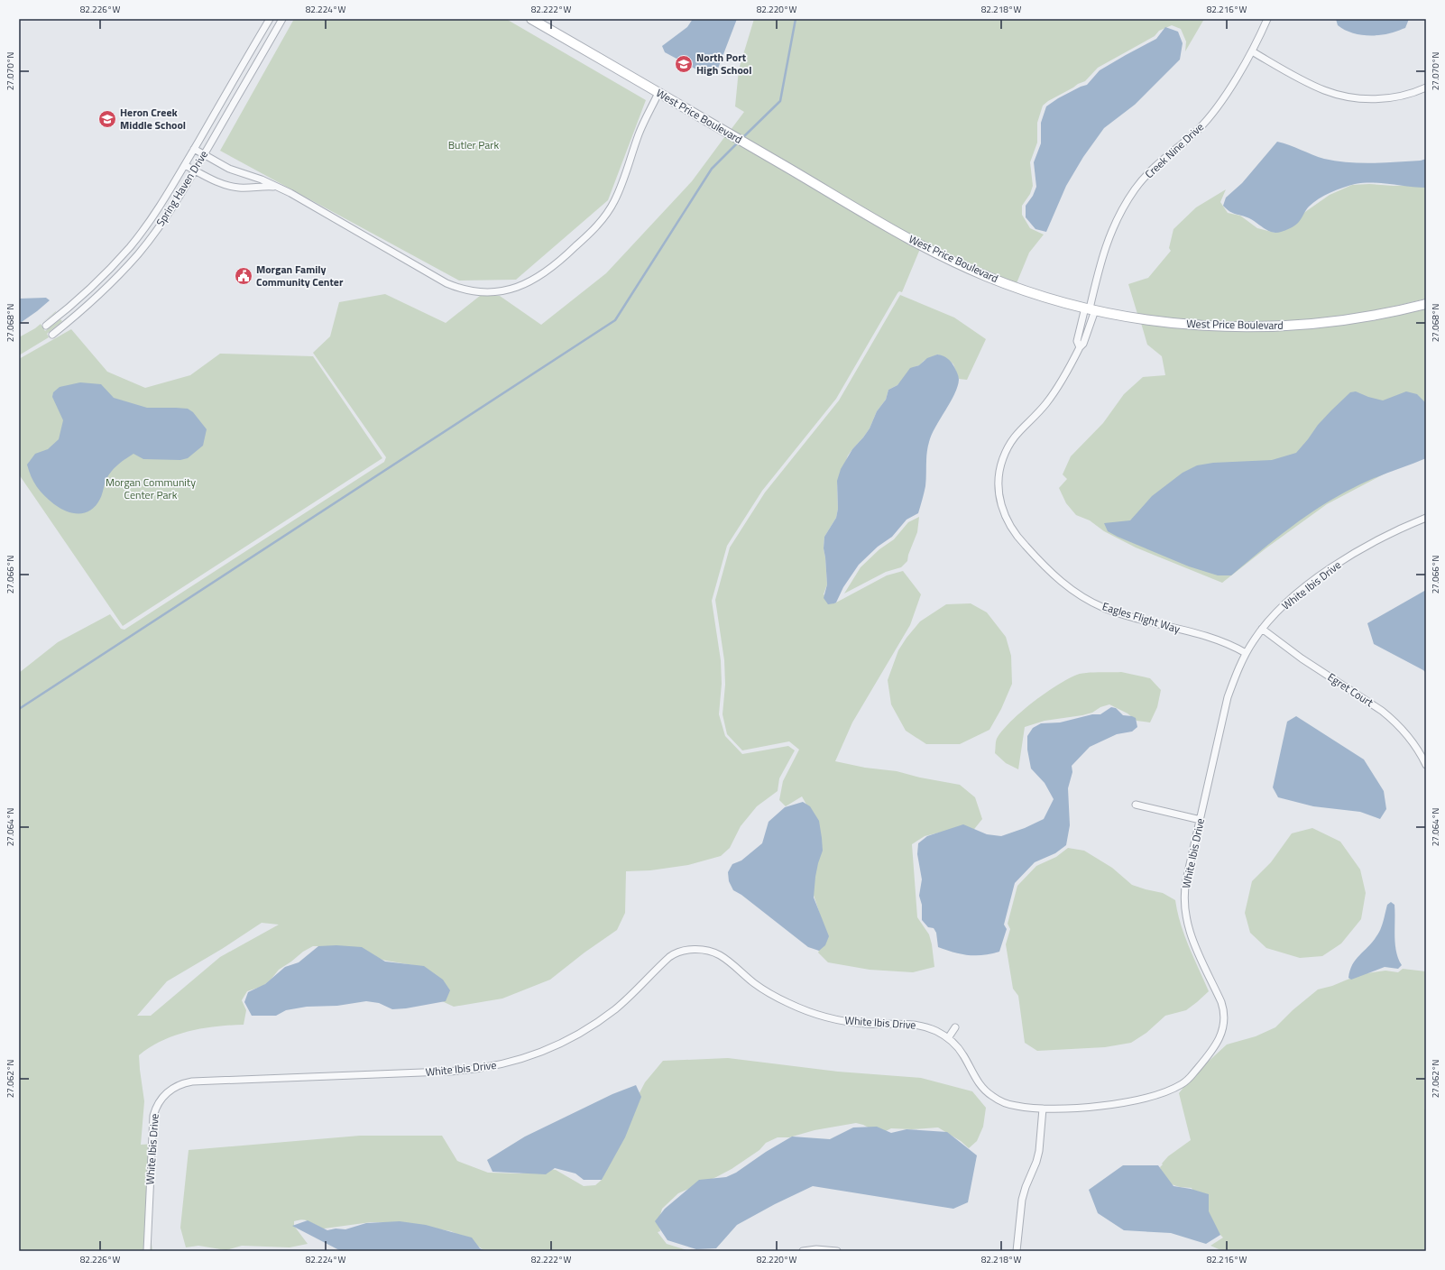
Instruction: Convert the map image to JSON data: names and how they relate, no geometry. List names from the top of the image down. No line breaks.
{"streets":{"street":["West Price Boulevard","Creek Nine Drive","Spring Haven Drive","White Ibis Drive","Eagles Flight Way","Egret Court"]},"crossings":[["West Price Boulevard","Creek Nine Drive"],["West Price Boulevard","Eagles Flight Way"],["Creek Nine Drive","Eagles Flight Way"],["White Ibis Drive","Eagles Flight Way"],["White Ibis Drive","Egret Court"]],"parks":["Butler Park","Morgan Community Center Park"],"places":{"school or university":["North Port High School","Heron Creek Middle School"],"public building":["Morgan Family Community Center"]},"coordinates":["82.226°W","82.224°W","82.222°W","82.220°W","82.218°W","82.216°W","27.070°N","27.068°N","27.066°N","27.064°N","27.062°N"]}
